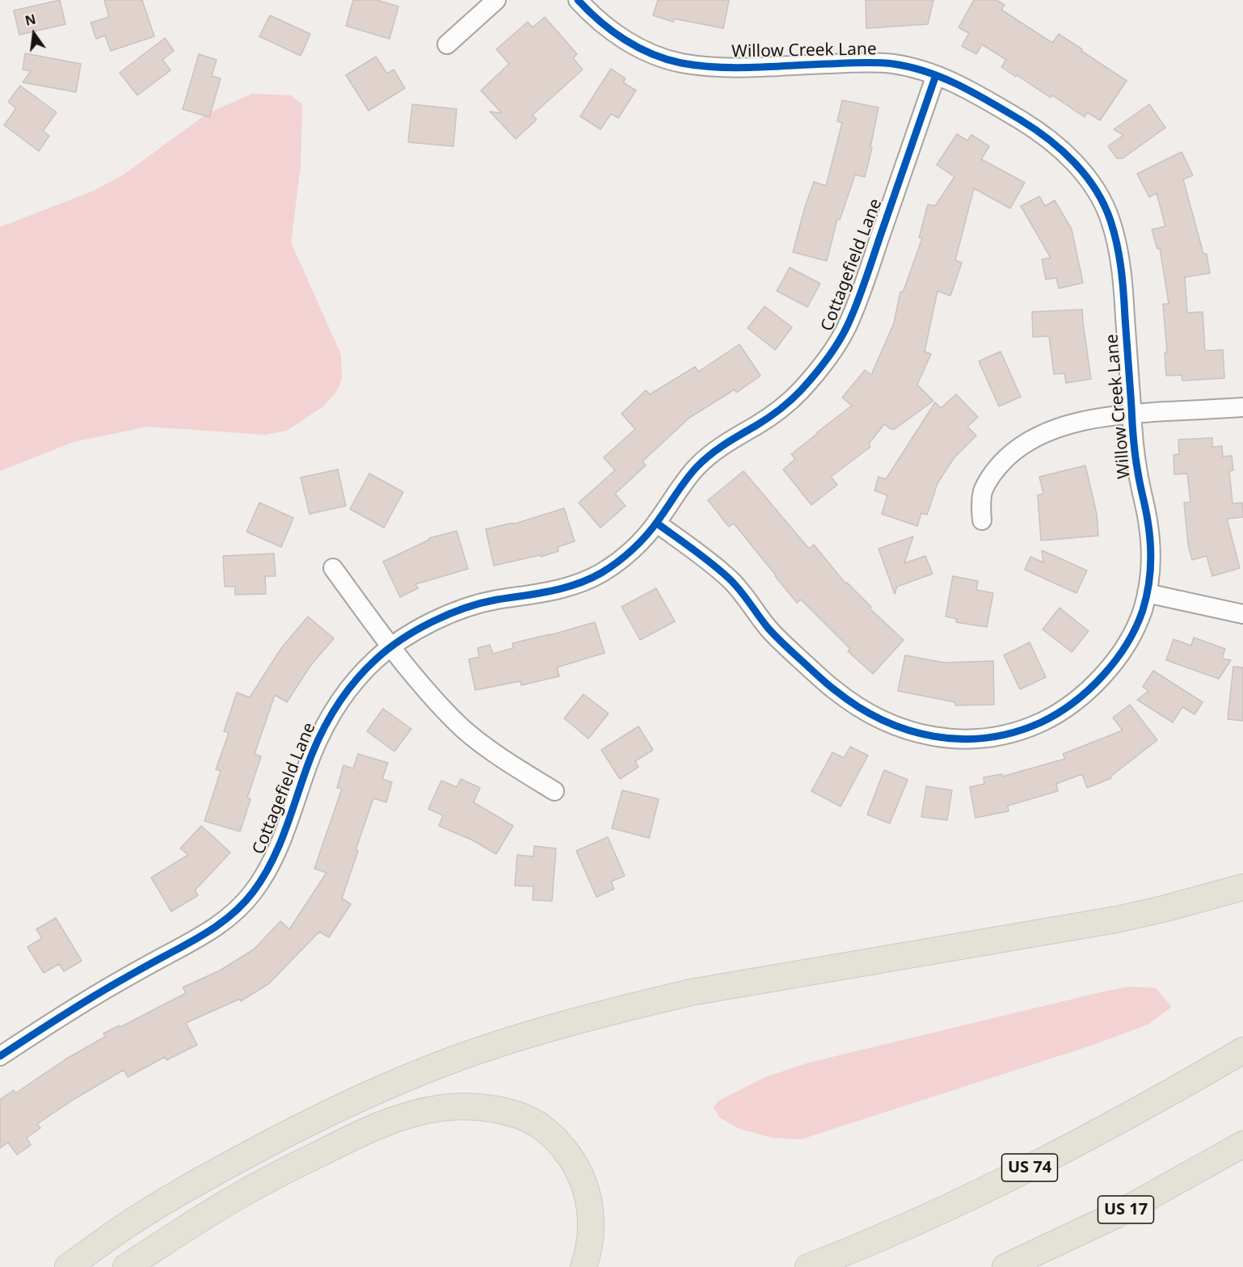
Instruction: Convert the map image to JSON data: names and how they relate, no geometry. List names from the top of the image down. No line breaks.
{"streets":{"highway":["US 74","US 17"],"street":["Willow Creek Lane","Cottagefield Lane"]},"crossings":[["Willow Creek Lane","Cottagefield Lane"]],"north":"top"}
